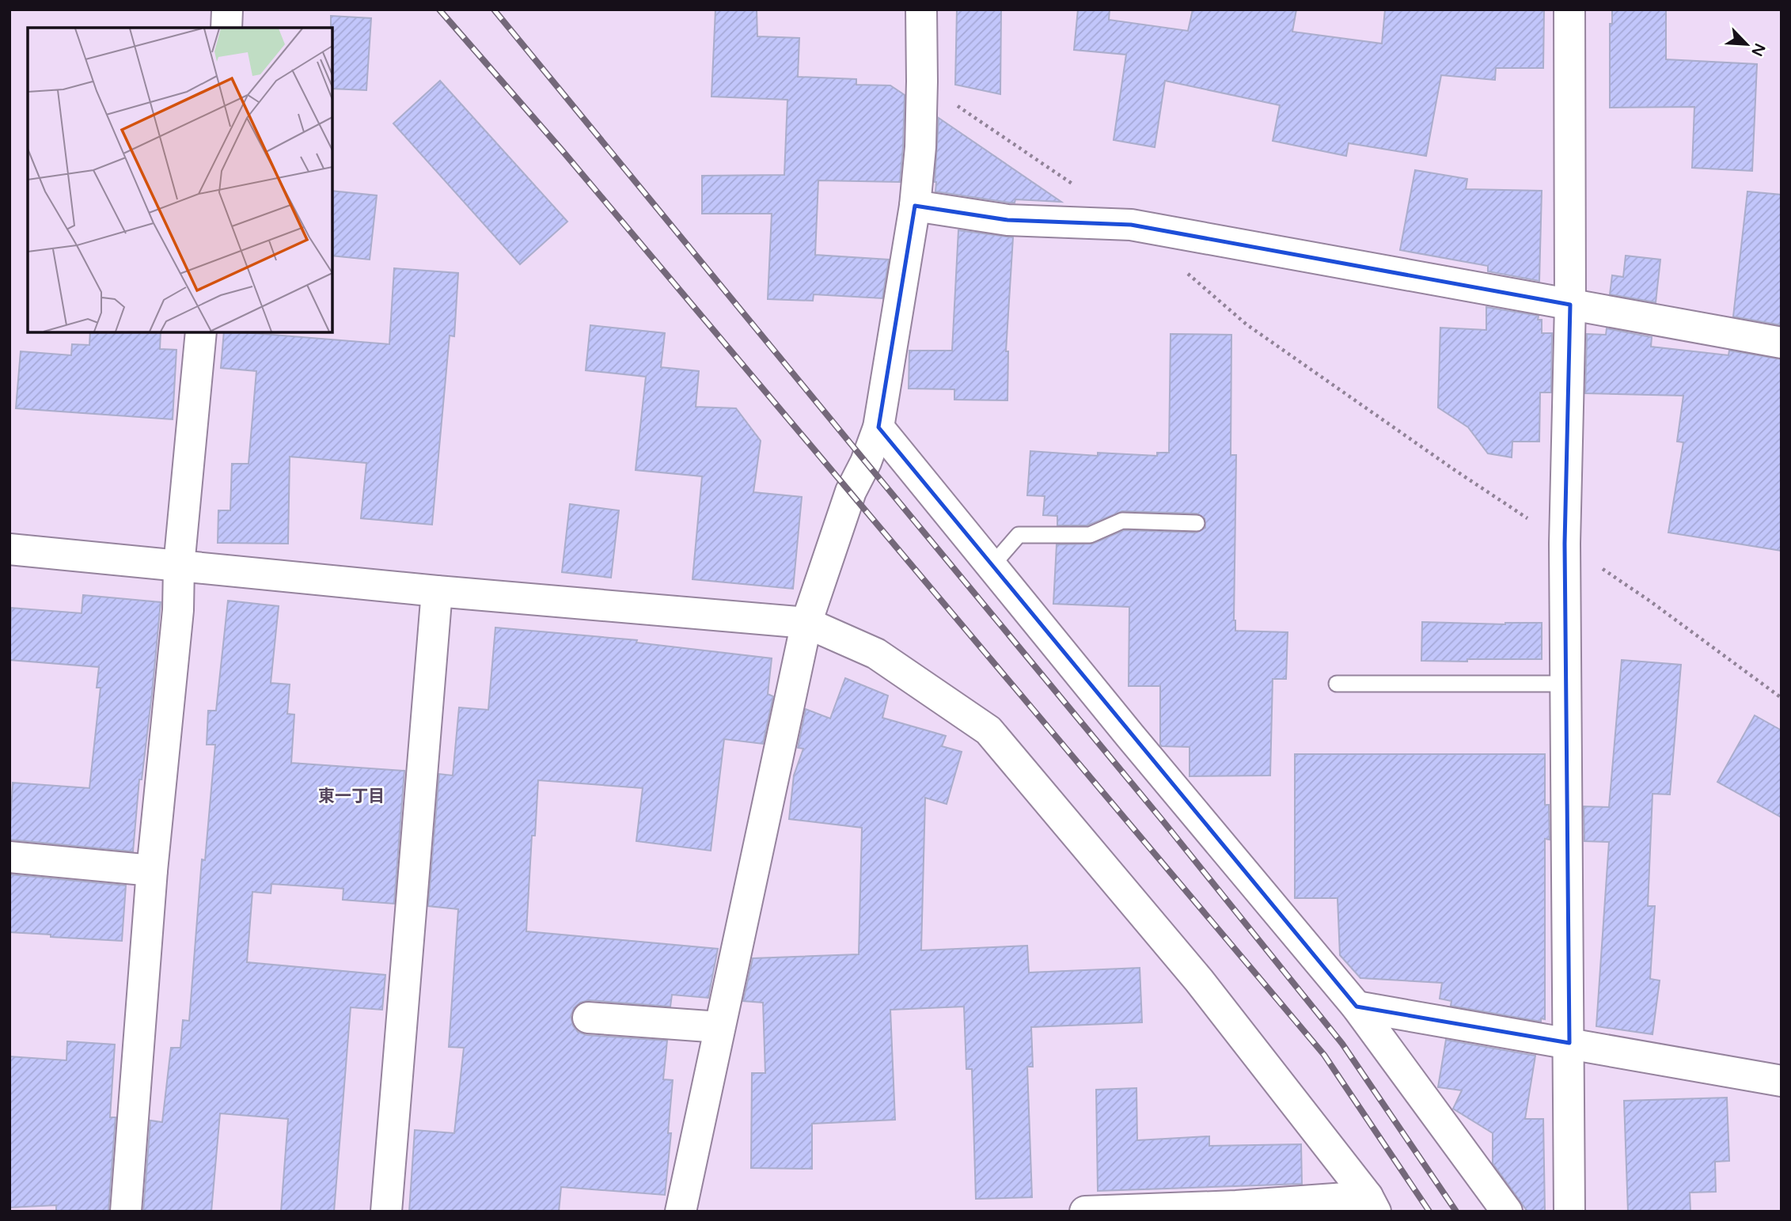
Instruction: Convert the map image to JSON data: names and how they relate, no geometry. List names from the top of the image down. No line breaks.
{"districts":["東一丁目"],"north":"bottom right"}
